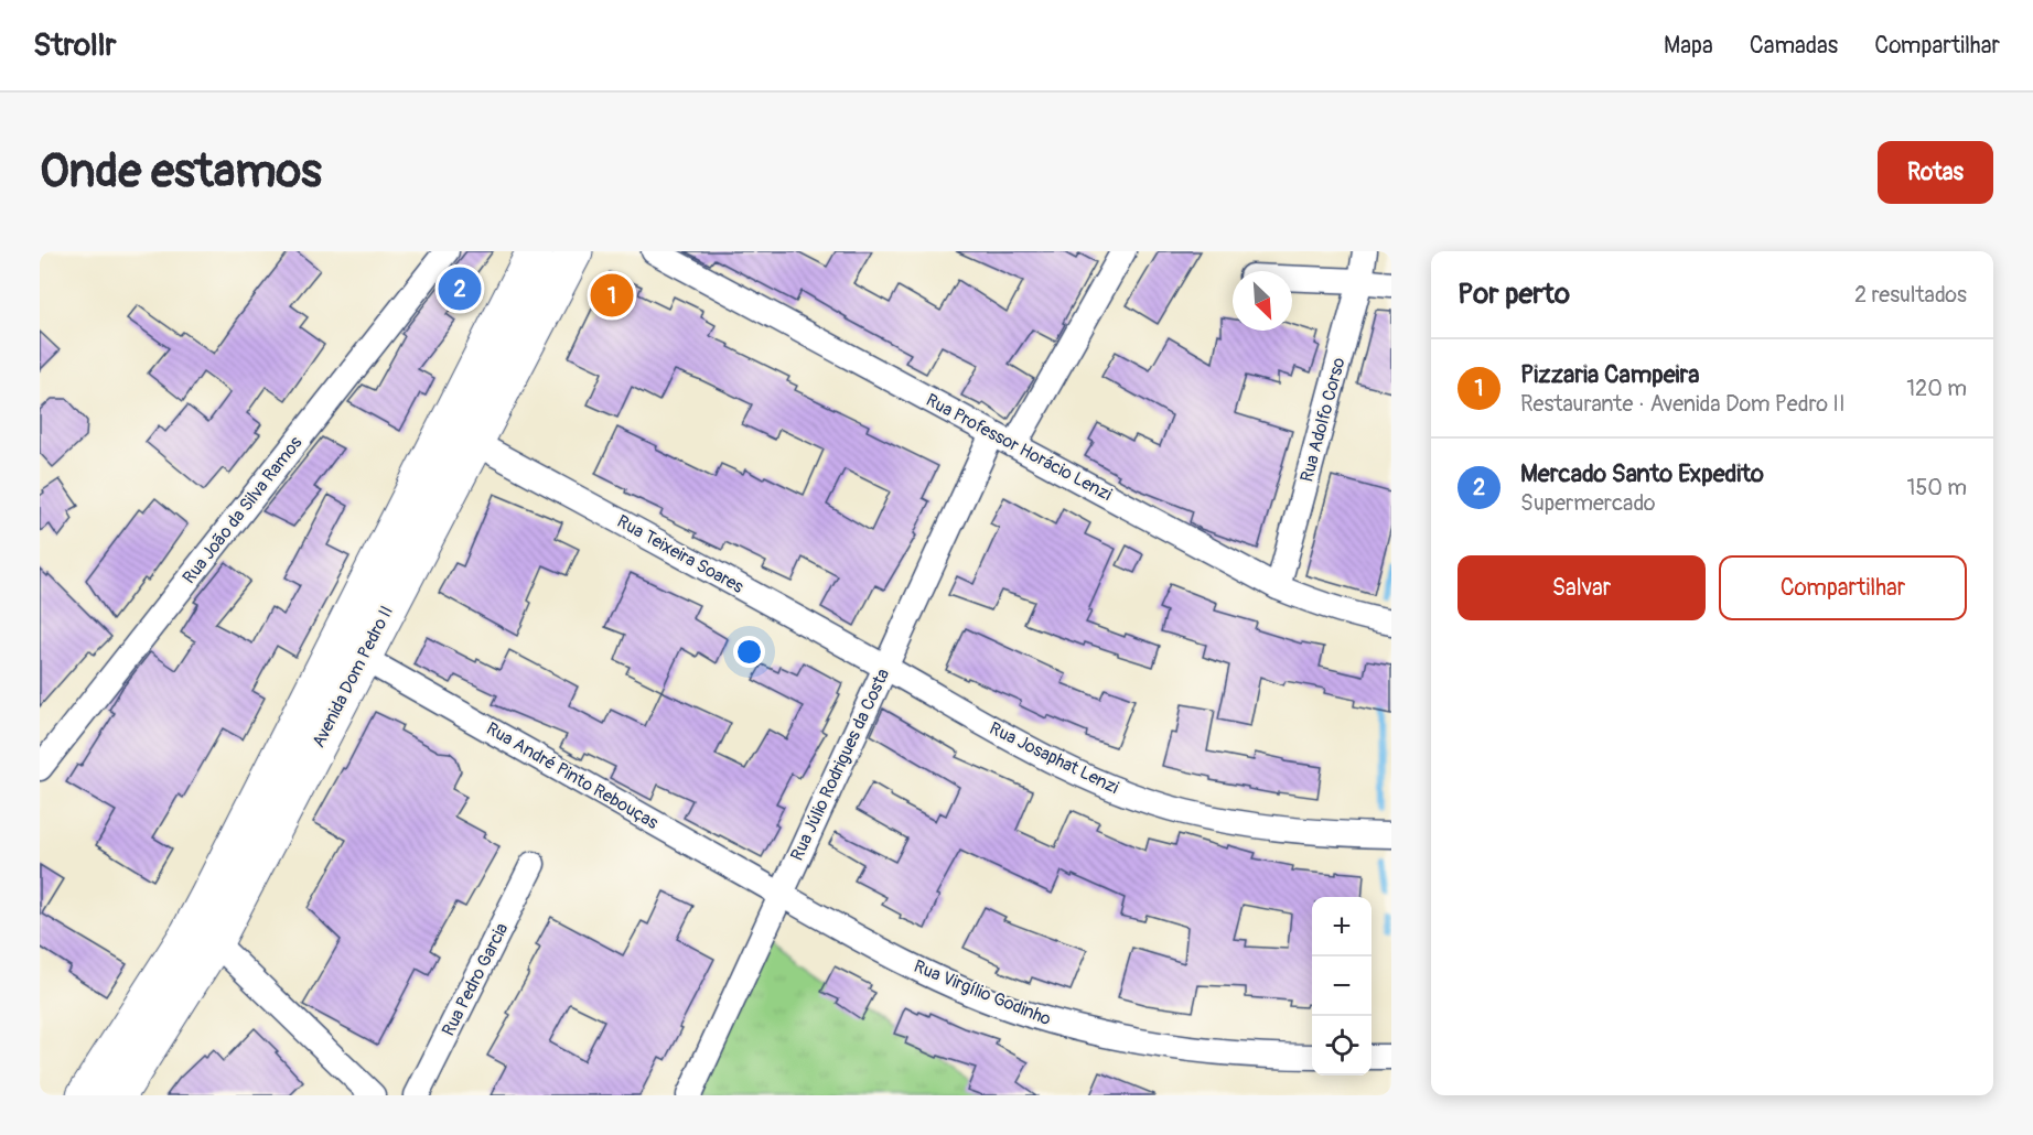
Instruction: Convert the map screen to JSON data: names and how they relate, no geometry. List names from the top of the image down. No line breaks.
{"streets":{"main road":["Avenida Dom Pedro II"],"street":["Rua Adolfo Corso","Rua Professor Horácio Lenzi","Rua João da Silva Ramos","Rua Teixeira Soares","Rua Josaphat Lenzi","Rua Júlio Rodrigues da Costa","Rua André Pinto Rebouças","Rua Pedro Garcia","Rua Virgílio Godinho"]},"crossings":[["Rua Adolfo Corso","Rua Professor Horácio Lenzi"],["Rua Professor Horácio Lenzi","Rua Júlio Rodrigues da Costa"],["Rua Teixeira Soares","Avenida Dom Pedro II"],["Rua Teixeira Soares","Rua Josaphat Lenzi"],["Rua Teixeira Soares","Rua Júlio Rodrigues da Costa"],["Avenida Dom Pedro II","Rua André Pinto Rebouças"],["Rua Josaphat Lenzi","Rua Júlio Rodrigues da Costa"],["Rua Júlio Rodrigues da Costa","Rua André Pinto Rebouças"],["Rua Júlio Rodrigues da Costa","Rua Virgílio Godinho"],["Rua André Pinto Rebouças","Rua Virgílio Godinho"]],"north":"bottom right","page":{"header":"Strollr","nav":["Mapa","Camadas","Compartilhar"],"buttons":["Rotas",["Salvar","Compartilhar"]],"title":"Onde estamos","heading":["Por perto","2 resultados"],"pins":["2","1"],"list":[{"mark":"1","name":"Pizzaria Campeira","note":"Restaurante · Avenida Dom Pedro II","value":"120 m"},{"mark":"2","name":"Mercado Santo Expedito","note":"Supermercado","value":"150 m"}],"map_buttons":["+","−"]}}
